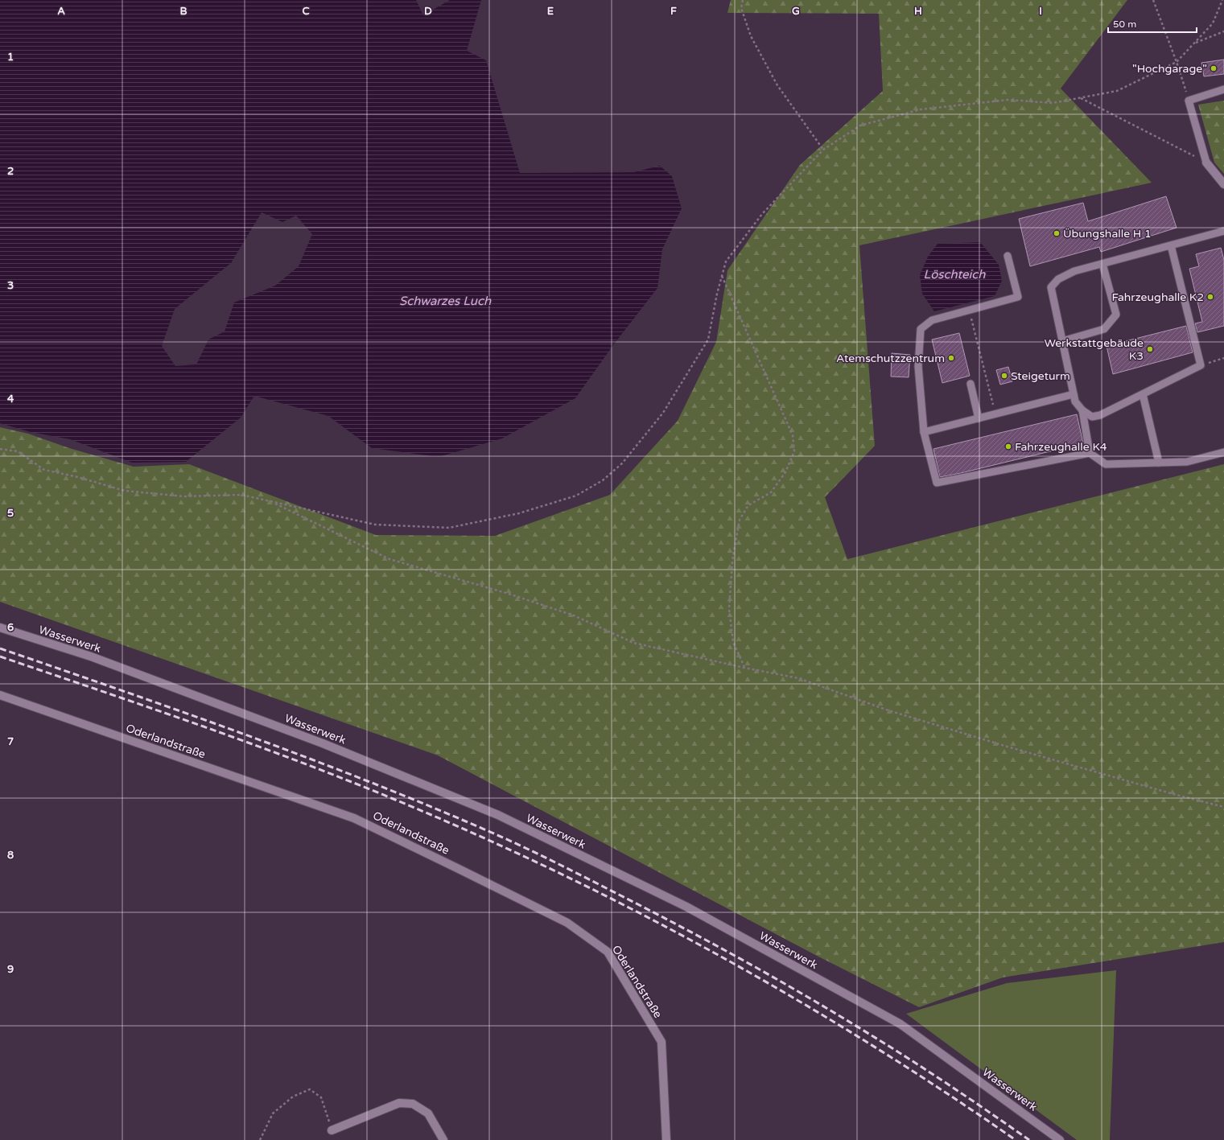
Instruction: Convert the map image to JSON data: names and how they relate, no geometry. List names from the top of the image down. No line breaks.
{"streets":{"street":["Wasserwerk","Oderlandstraße"]},"water":["Löschteich","Schwarzes Luch"],"places":["\"Hochgarage\"","Übungshalle H 1","Fahrzeughalle K2","Werkstattgebäude K3","Atemschutzzentrum","Steigeturm","Fahrzeughalle K4"],"scale_bar":"50 m","grid":{"columns":["A","B","C","D","E","F","G","H","I"],"rows":["1","2","3","4","5","6","7","8","9"]}}
